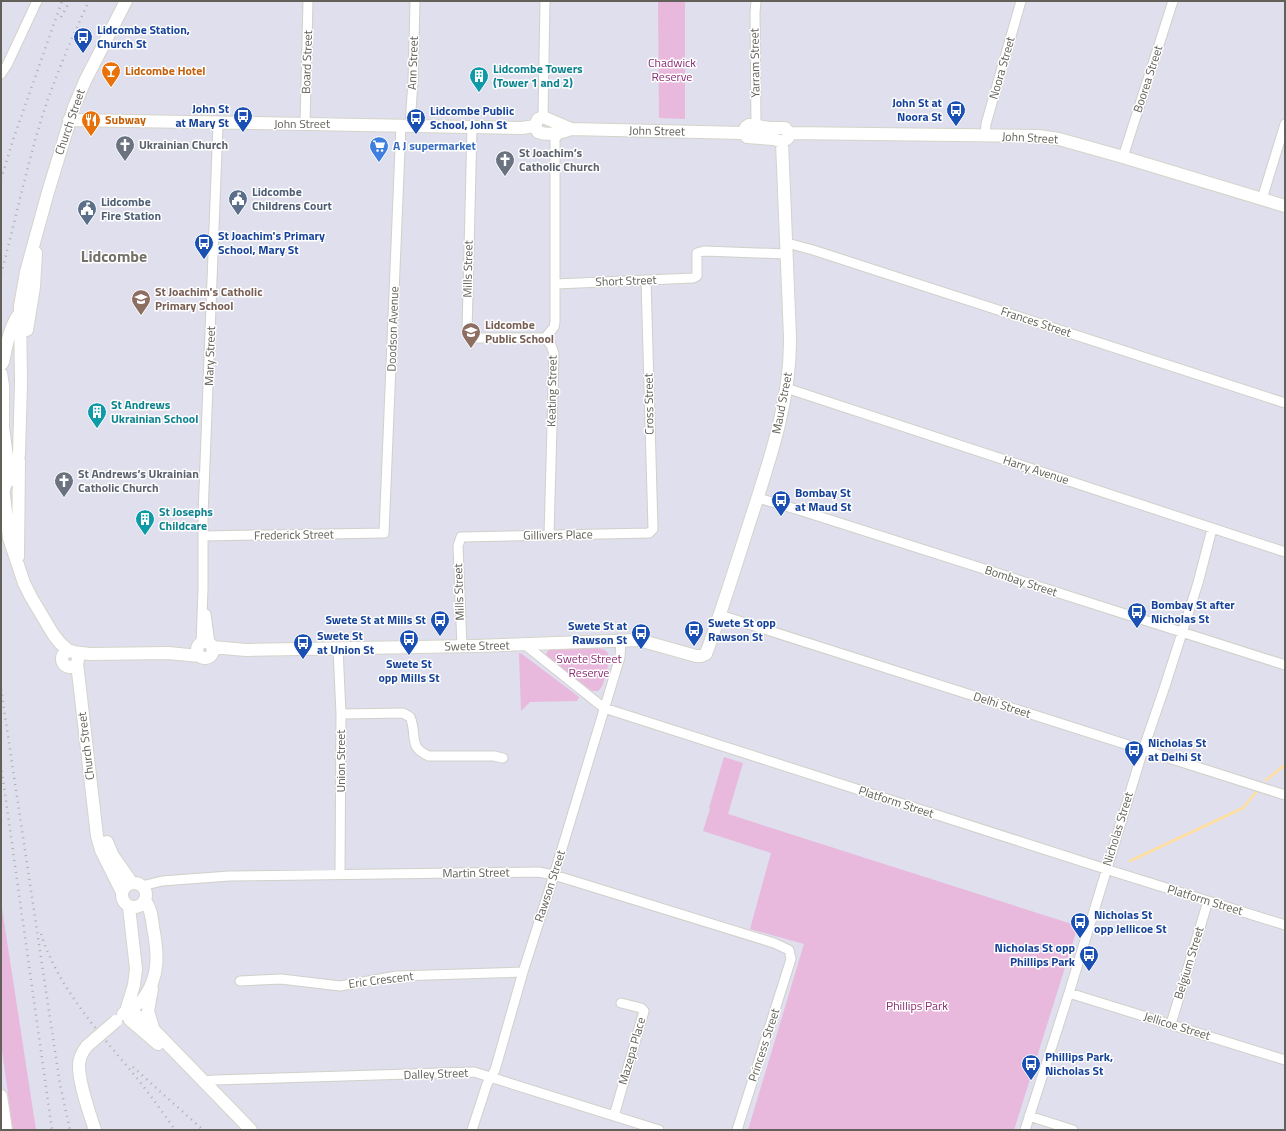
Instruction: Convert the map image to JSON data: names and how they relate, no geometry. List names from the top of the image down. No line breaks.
{"streets":{"street":["Board Street","Ann Street","Yarram Street","Noora Street","Boorea Street","Church Street","John Street","Mills Street","Short Street","Frances Street","Doodson Avenue","Mary Street","Keating Street","Maud Street","Cross Street","Harry Avenue","Frederick Street","Gillivers Place","Bombay Street","Swete Street","Delhi Street","Union Street","Platform Street","Nicholas Street","Martin Street","Rawson Street","Belgium Street","Eric Crescent","Jellicoe Street","Princess Street","Mazepa Place","Dalley Street"]},"crossings":[["Board Street","John Street"],["Ann Street","John Street"],["Ann Street","Doodson Avenue"],["Noora Street","John Street"],["Boorea Street","John Street"],["Church Street","John Street"],["Church Street","Swete Street"],["Church Street","Martin Street"],["John Street","Mills Street"],["John Street","Doodson Avenue"],["John Street","Mary Street"],["John Street","Keating Street"],["John Street","Maud Street"],["Mills Street","Keating Street"],["Mills Street","Gillivers Place"],["Mills Street","Swete Street"],["Short Street","Frances Street"],["Short Street","Keating Street"],["Short Street","Cross Street"],["Frances Street","Maud Street"],["Doodson Avenue","Frederick Street"],["Mary Street","Frederick Street"],["Mary Street","Swete Street"],["Keating Street","Gillivers Place"],["Maud Street","Harry Avenue"],["Maud Street","Bombay Street"],["Maud Street","Swete Street"],["Maud Street","Delhi Street"],["Cross Street","Gillivers Place"],["Harry Avenue","Nicholas Street"],["Bombay Street","Nicholas Street"],["Swete Street","Union Street"],["Swete Street","Platform Street"],["Swete Street","Rawson Street"],["Delhi Street","Nicholas Street"],["Union Street","Martin Street"],["Platform Street","Nicholas Street"],["Platform Street","Rawson Street"],["Platform Street","Belgium Street"],["Nicholas Street","Jellicoe Street"],["Martin Street","Rawson Street"],["Martin Street","Princess Street"],["Rawson Street","Eric Crescent"],["Rawson Street","Dalley Street"],["Belgium Street","Jellicoe Street"],["Mazepa Place","Dalley Street"]],"districts":["Lidcombe"],"parks":["Chadwick Reserve","Swete Street Reserve","Phillips Park"],"places":{"bus stop":["Lidcombe Station, Church St","John St at Noora St","John St at Mary St","Lidcombe Public School, John St","St Joachim's Primary School, Mary St","Bombay St at Maud St","Bombay St after Nicholas St","Swete St at Mills St","Swete St opp Rawson St","Swete St at Rawson St","Swete St opp Mills St","Swete St at Union St","Nicholas St at Delhi St","Nicholas St opp Jellicoe St","Nicholas St opp Phillips Park","Phillips Park, Nicholas St"],"bar":["Lidcombe Hotel"],"building":["Lidcombe Towers (Tower 1 and 2)","St Andrews Ukrainian School","St Josephs Childcare"],"restaurant":["Subway"],"church":["Ukrainian Church","St Joachim’s Catholic Church","St Andrews’s Ukrainian Catholic Church"],"supermarket":["A J supermarket"],"public building":["Lidcombe Childrens Court","Lidcombe Fire Station"],"school or university":["St Joachim's Catholic Primary School","Lidcombe Public School"]}}
